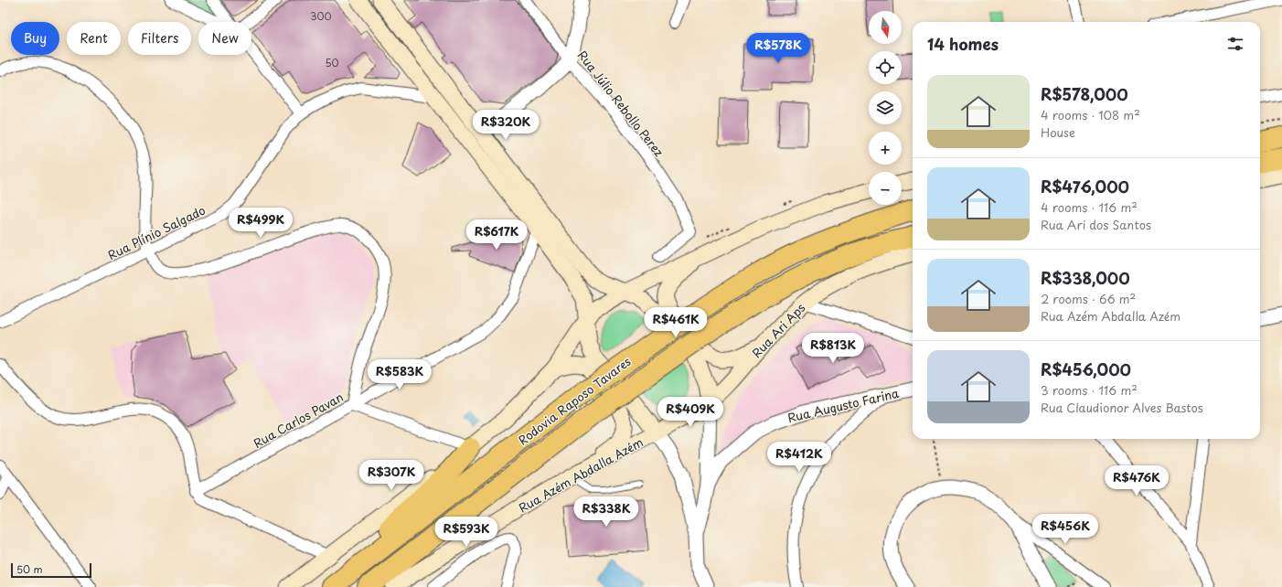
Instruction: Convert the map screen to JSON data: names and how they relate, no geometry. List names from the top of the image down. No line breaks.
{"streets":{"highway":["Rodovia Raposo Tavares"],"main road":["Rua Ari Aps","Rua Azém Abdalla Azém"],"street":["Rua Júlio Rebollo Perez","Rua Plínio Salgado","Rua Augusto Farina","Rua Carlos Pavan"]},"crossings":[["Rua Ari Aps","Rua Augusto Farina"],["Rua Ari Aps","Rua Azém Abdalla Azém"],["Rua Augusto Farina","Rua Azém Abdalla Azém"]],"house_numbers":["300","50"],"scale_bar":"50 m","north":"bottom","page":{"map_buttons":["+","−"],"chip":["Buy","Rent","Filters","New"],"heading":"14 homes","price":["R$578K","R$320K","R$499K","R$617K","R$461K","R$813K","R$583K","R$409K","R$412K","R$307K","R$476K","R$338K","R$456K","R$593K"],"list":[{"name":"R$578,000","note":"4 rooms · 108 m² · House"},{"name":"R$476,000","note":"4 rooms · 116 m² · Rua Ari dos Santos"},{"name":"R$338,000","note":"2 rooms · 66 m² · Rua Azém Abdalla Azém"},{"name":"R$456,000","note":"3 rooms · 116 m² · Rua Claudionor Alves Bastos"}],"scale":"50 m"}}
